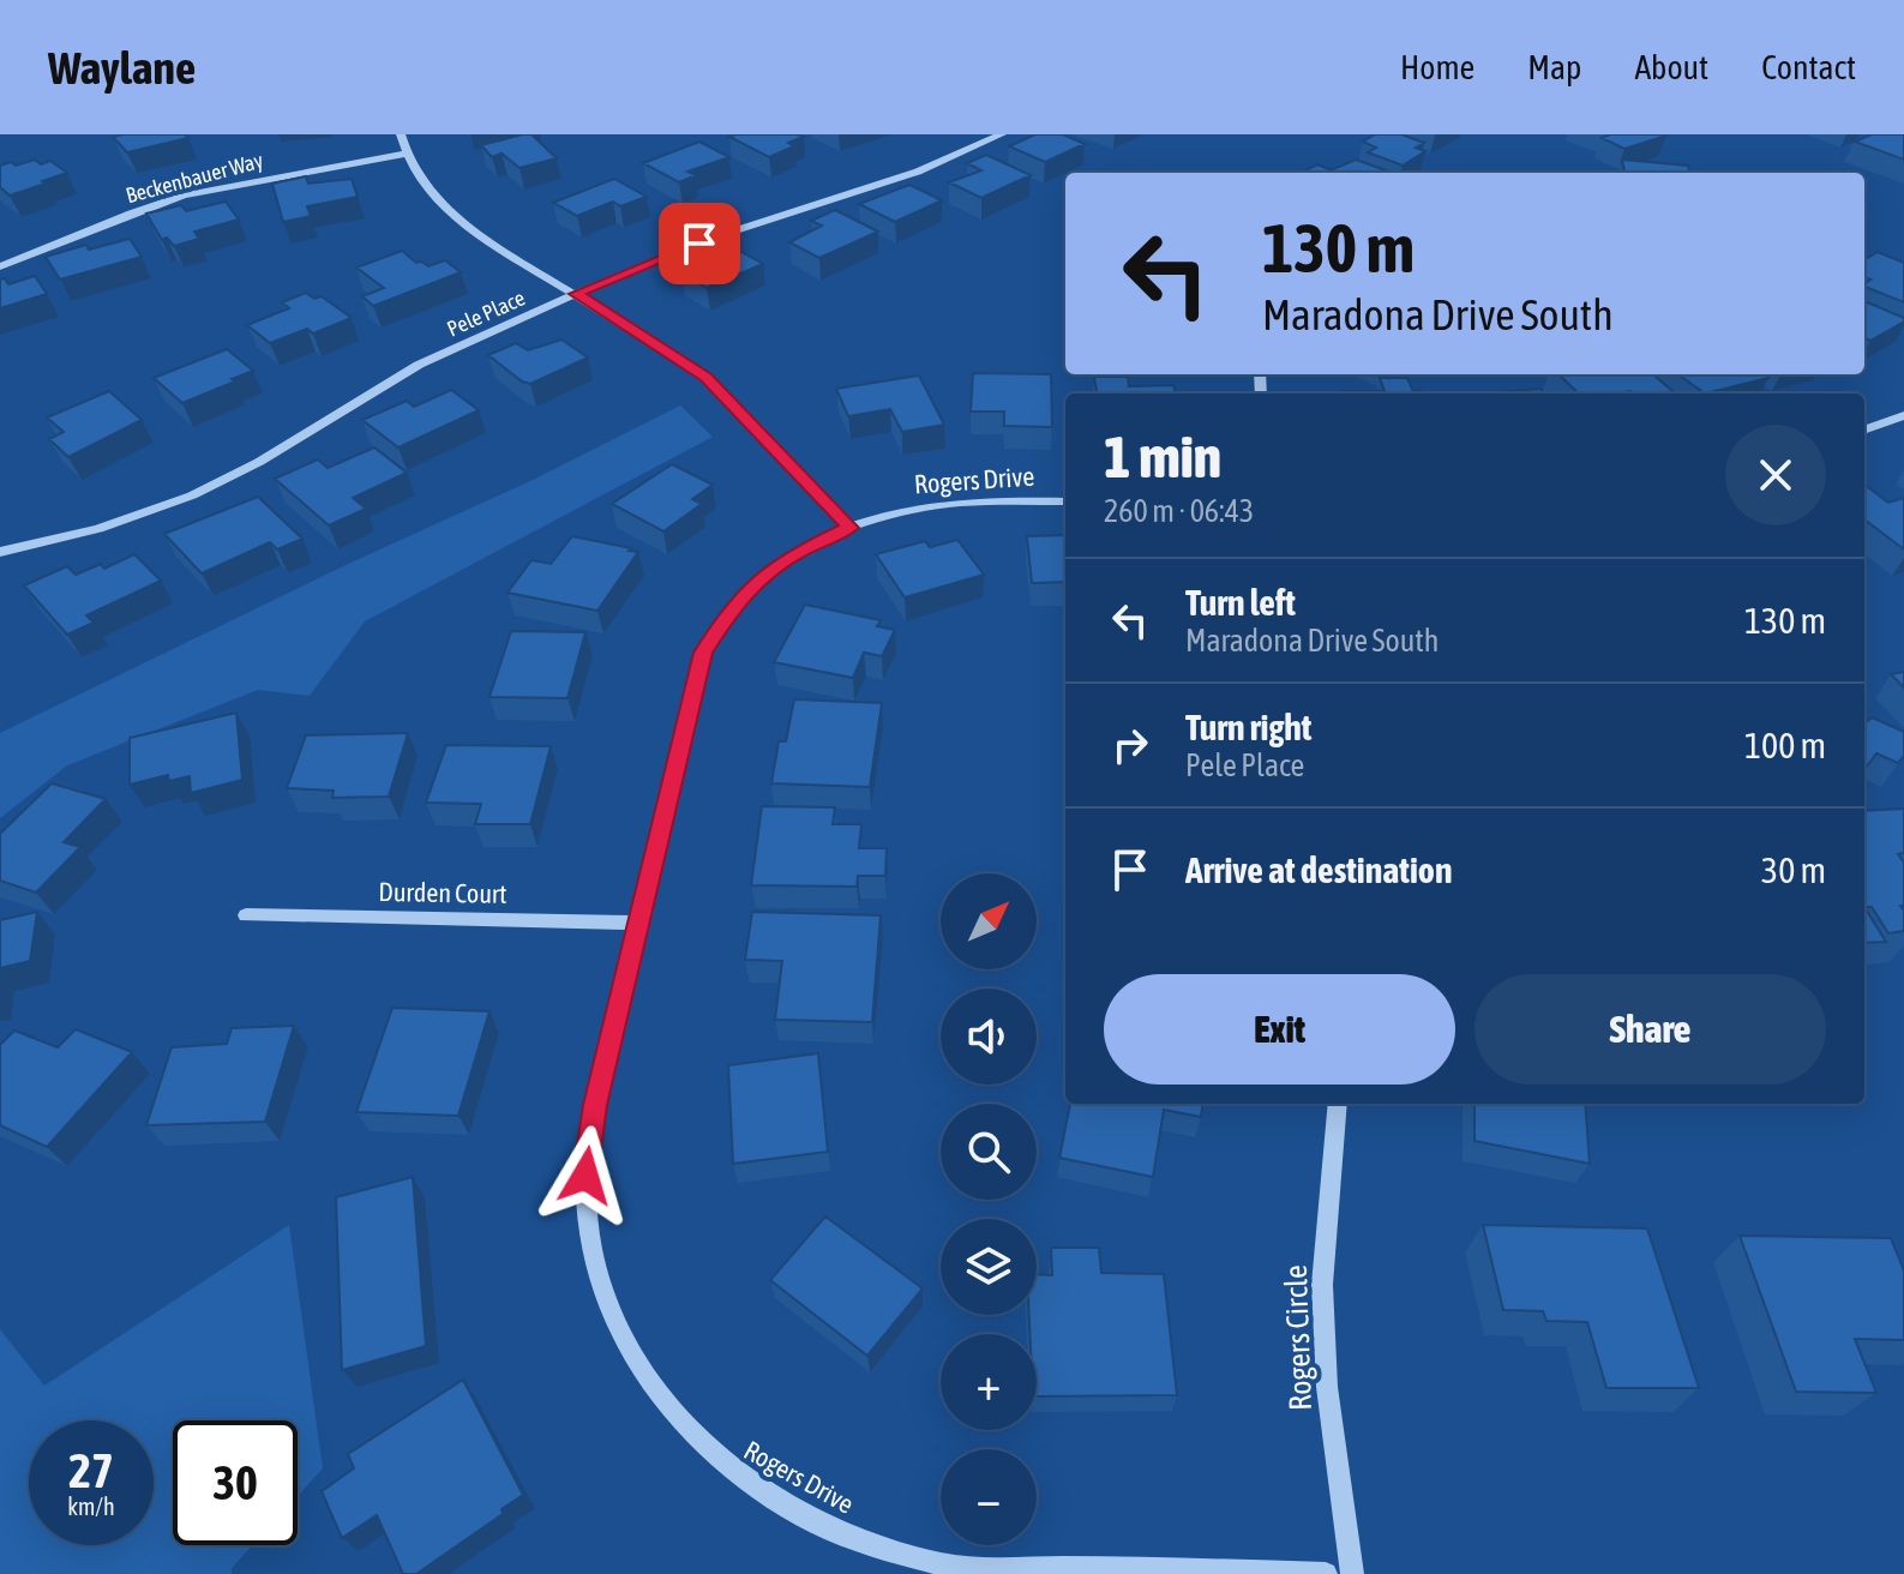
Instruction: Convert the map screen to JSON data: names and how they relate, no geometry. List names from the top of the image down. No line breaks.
{"streets":{"street":["Beckenbauer Way","Pele Place","Rogers Drive","Durden Court","Rogers Circle"]},"crossings":[["Rogers Drive","Durden Court"]],"north":"top right","page":{"header":"Waylane","nav":["Home","Map","About","Contact"],"turn":["130 m","Maradona Drive South"],"heading":["1 min","260 m · 06:43"],"list":[{"name":"Turn left","note":"Maradona Drive South","value":"130 m"},{"name":"Turn right","note":"Pele Place","value":"100 m"},{"name":"Arrive at destination","value":"30 m"}],"map_buttons":["+","−"],"buttons":["Exit","Share"],"speed":"27 km/h","limit":"30"}}
